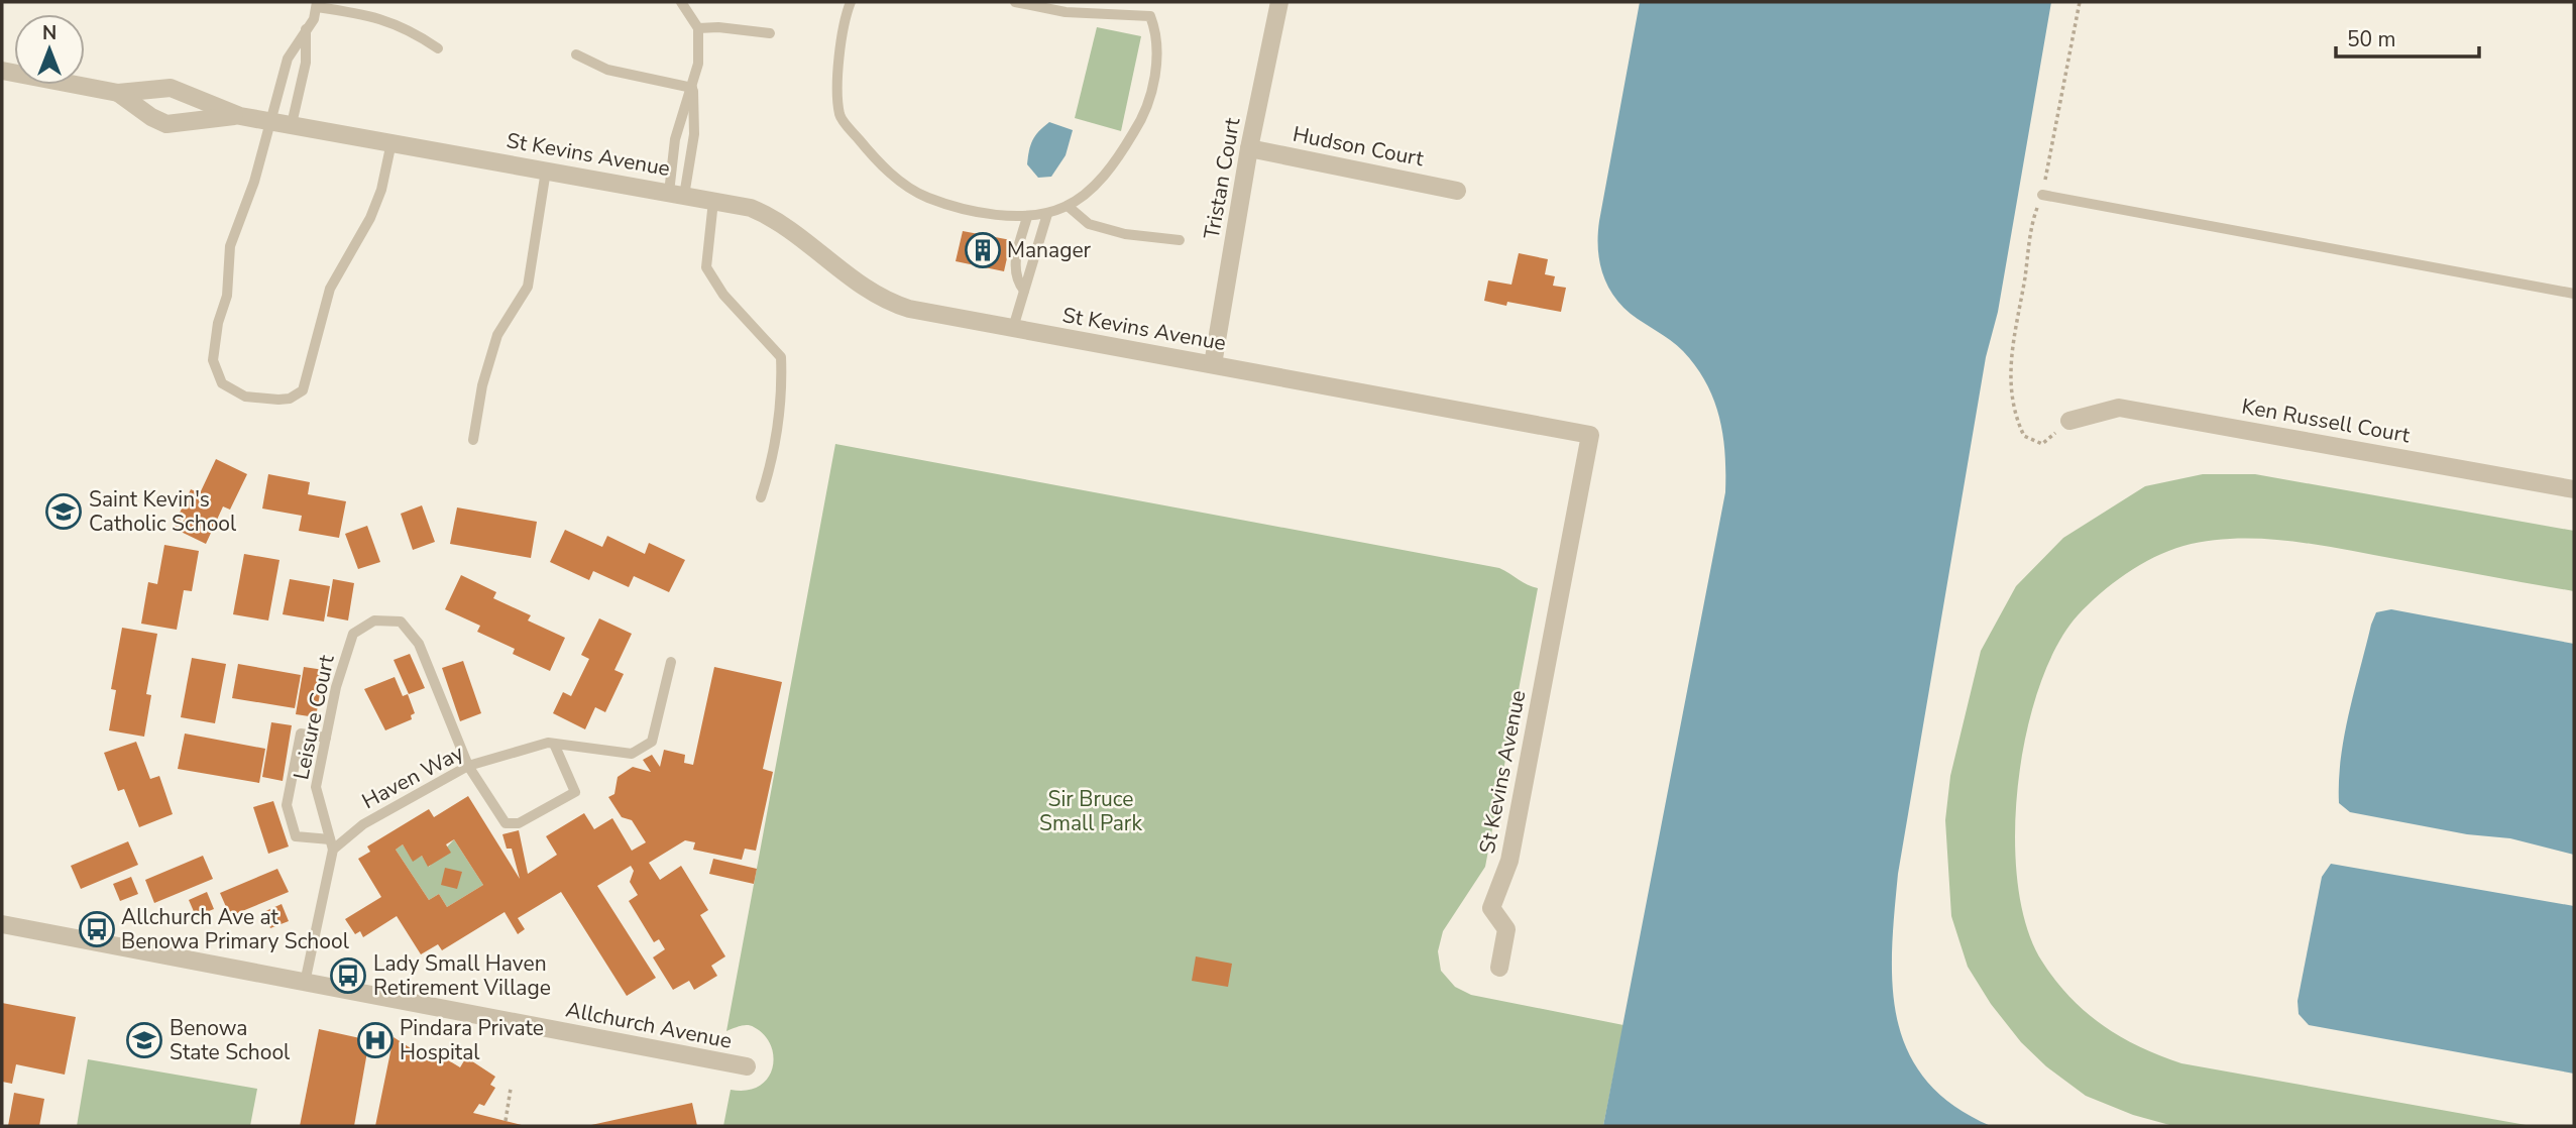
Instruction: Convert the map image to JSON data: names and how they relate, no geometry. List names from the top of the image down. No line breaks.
{"streets":{"street":["Hudson Court","St Kevins Avenue","Tristan Court","Ken Russell Court","Allchurch Avenue"],"lane":["Leisure Court","Haven Way"]},"crossings":[["Hudson Court","Tristan Court"],["St Kevins Avenue","Tristan Court"],["Leisure Court","Haven Way"]],"parks":["Sir Bruce Small Park"],"places":{"building":["Manager"],"school or university":["Saint Kevin's Catholic School","Benowa State School"],"bus stop":["Allchurch Ave at Benowa Primary School","Lady Small Haven Retirement Village"],"hospital":["Pindara Private Hospital"]},"scale_bar":"50 m","north":"top"}
